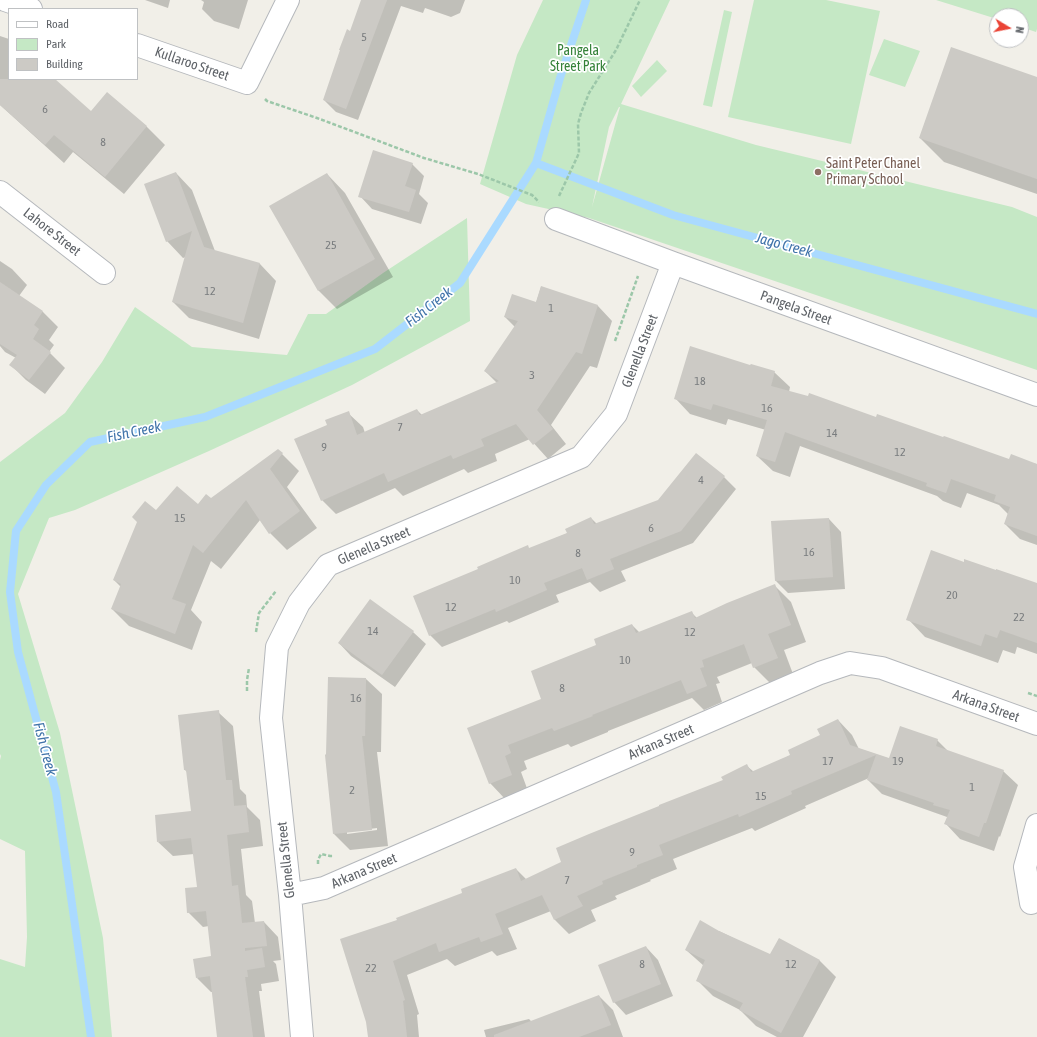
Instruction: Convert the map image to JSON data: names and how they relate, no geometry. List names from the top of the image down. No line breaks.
{"streets":{"street":["Kullaroo Street","Lahore Street","Pangela Street","Glenella Street","Arkana Street"]},"crossings":[["Pangela Street","Glenella Street"],["Glenella Street","Arkana Street"]],"water":["Jago Creek","Fish Creek"],"parks":["Pangela Street Park"],"places":["Saint Peter Chanel Primary School"],"house_numbers":["5","6","8","25","12","1","3","18","16","7","14","9","12","4","15","6","16","8","10","20","12","22","14","12","10","8","16","17","19","1","2","15","9","7","8","12","22"],"legend":["Road","Park","Building"],"north":"right"}
